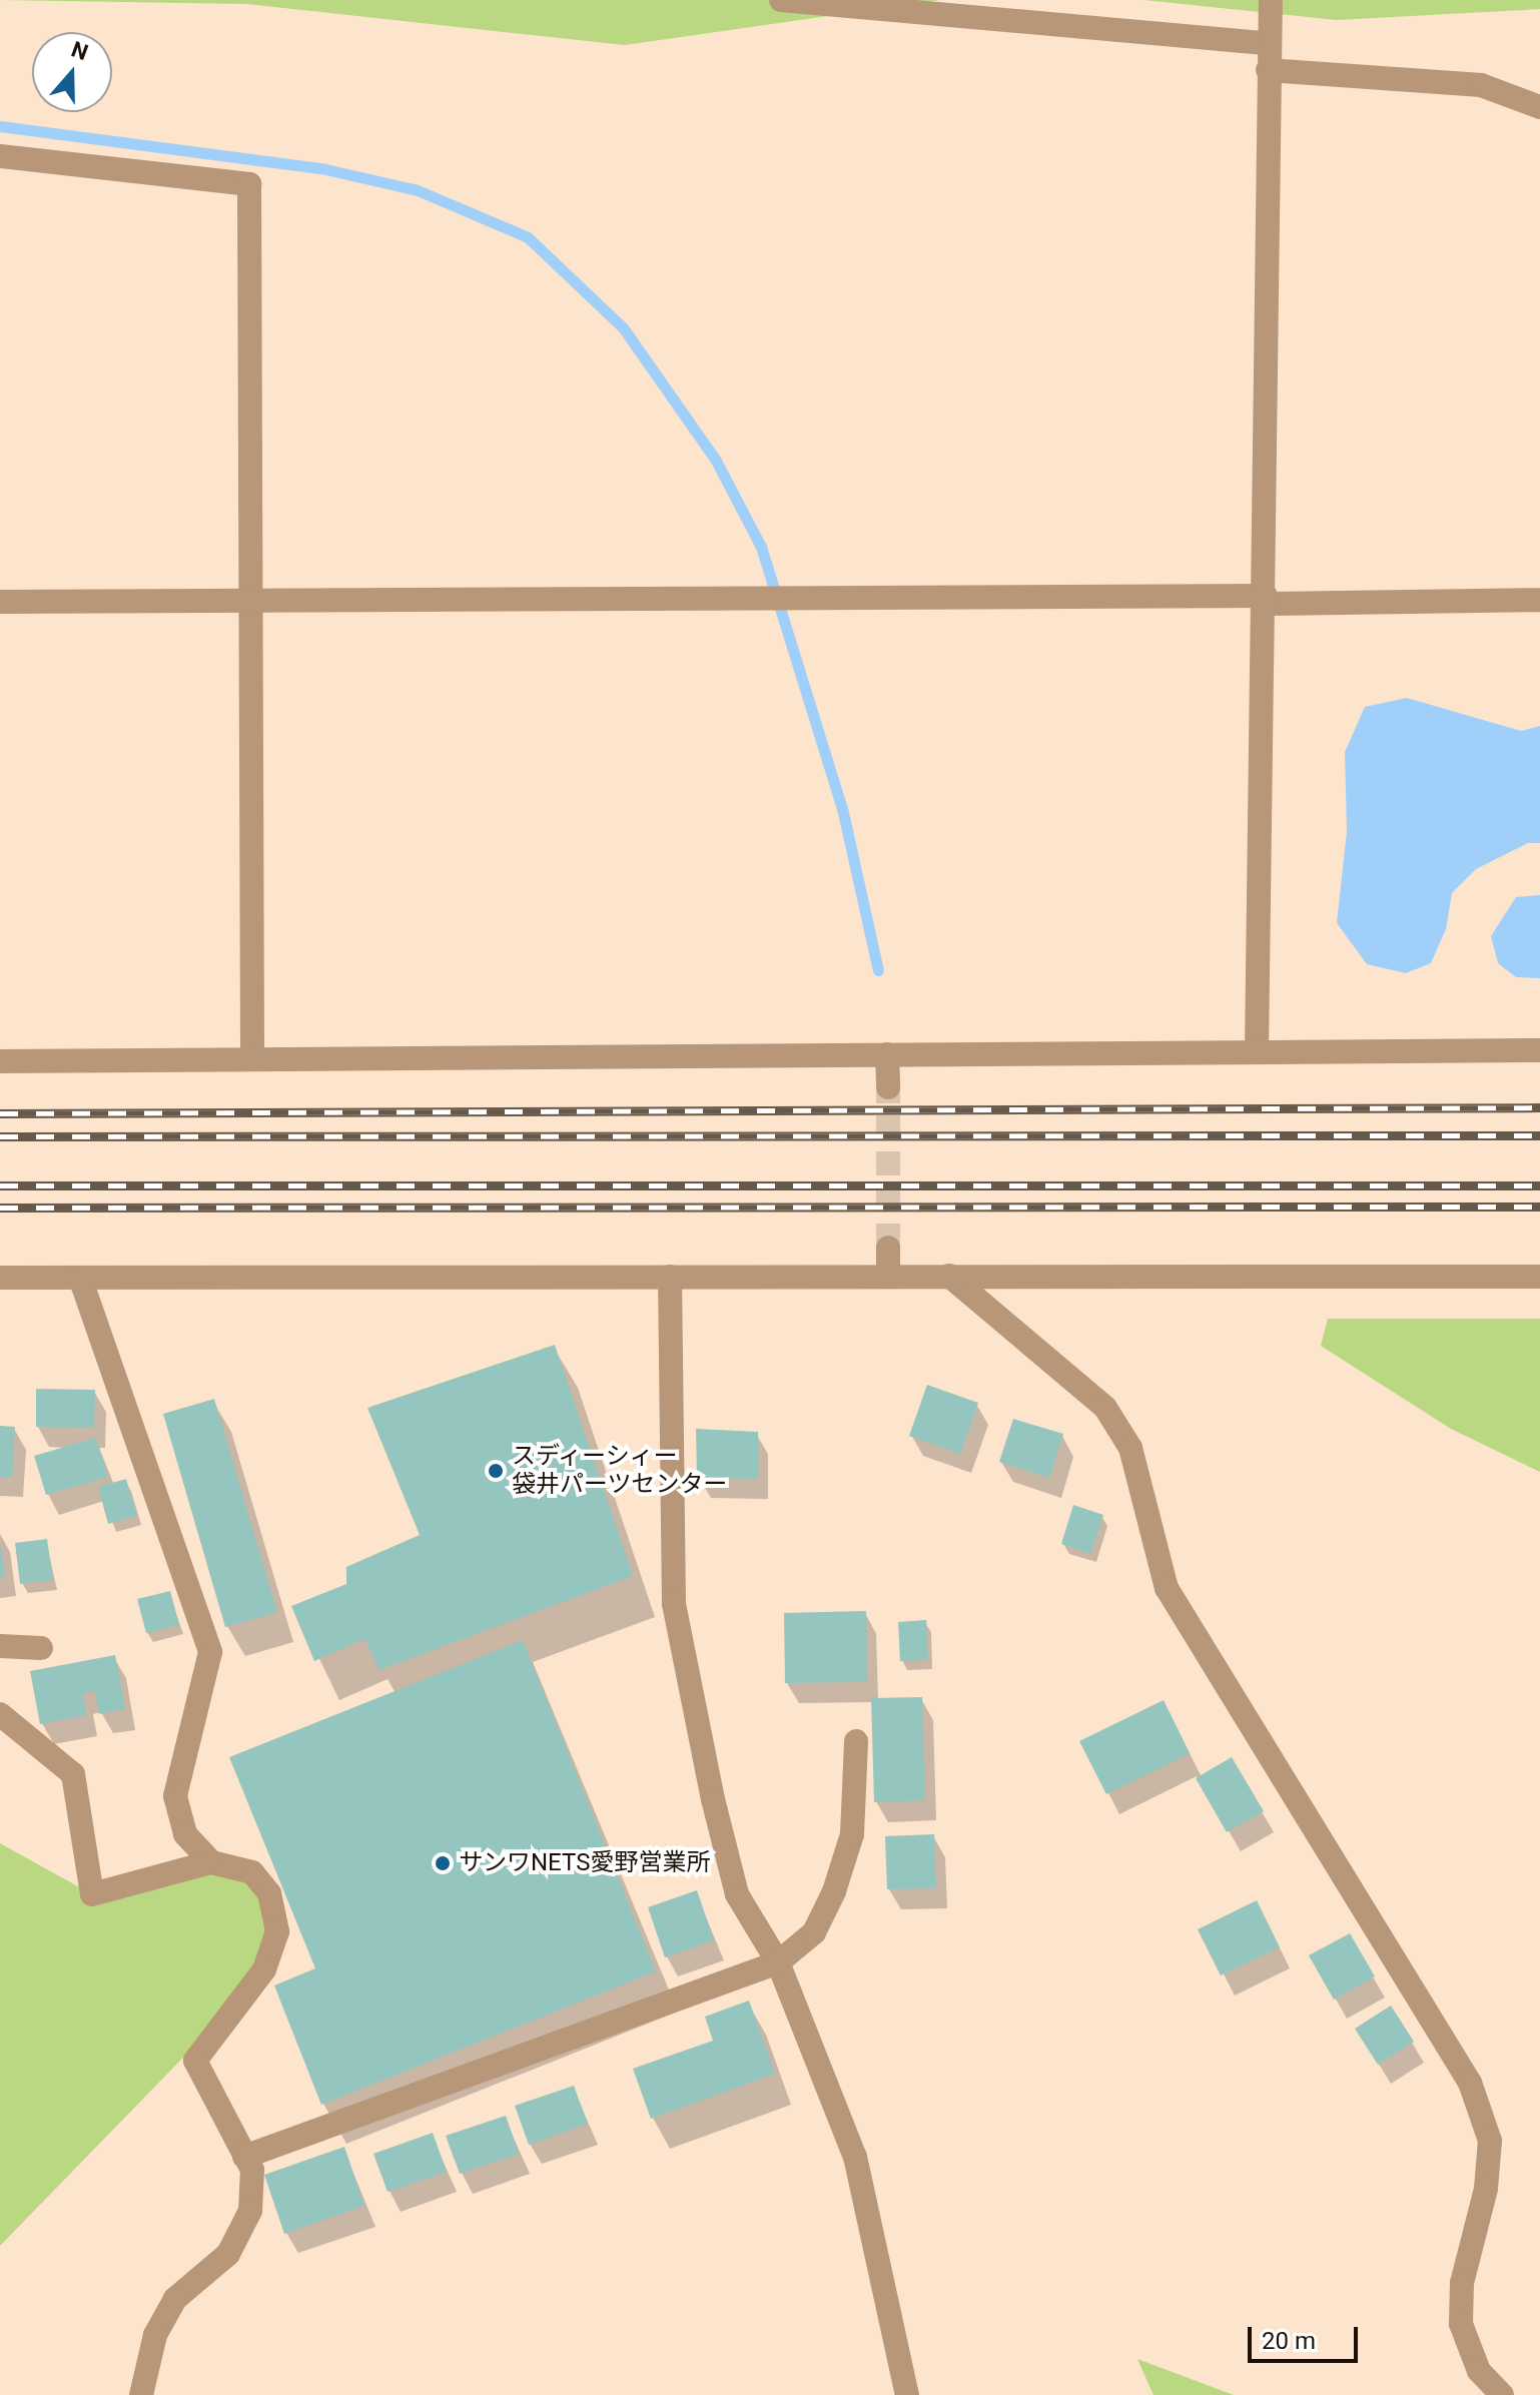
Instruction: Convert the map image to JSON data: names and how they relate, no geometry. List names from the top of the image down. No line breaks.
{"places":["スディーシィー 袋井パーツセンター","サンワNETS愛野営業所"],"scale_bar":"20 m","north":"top"}
